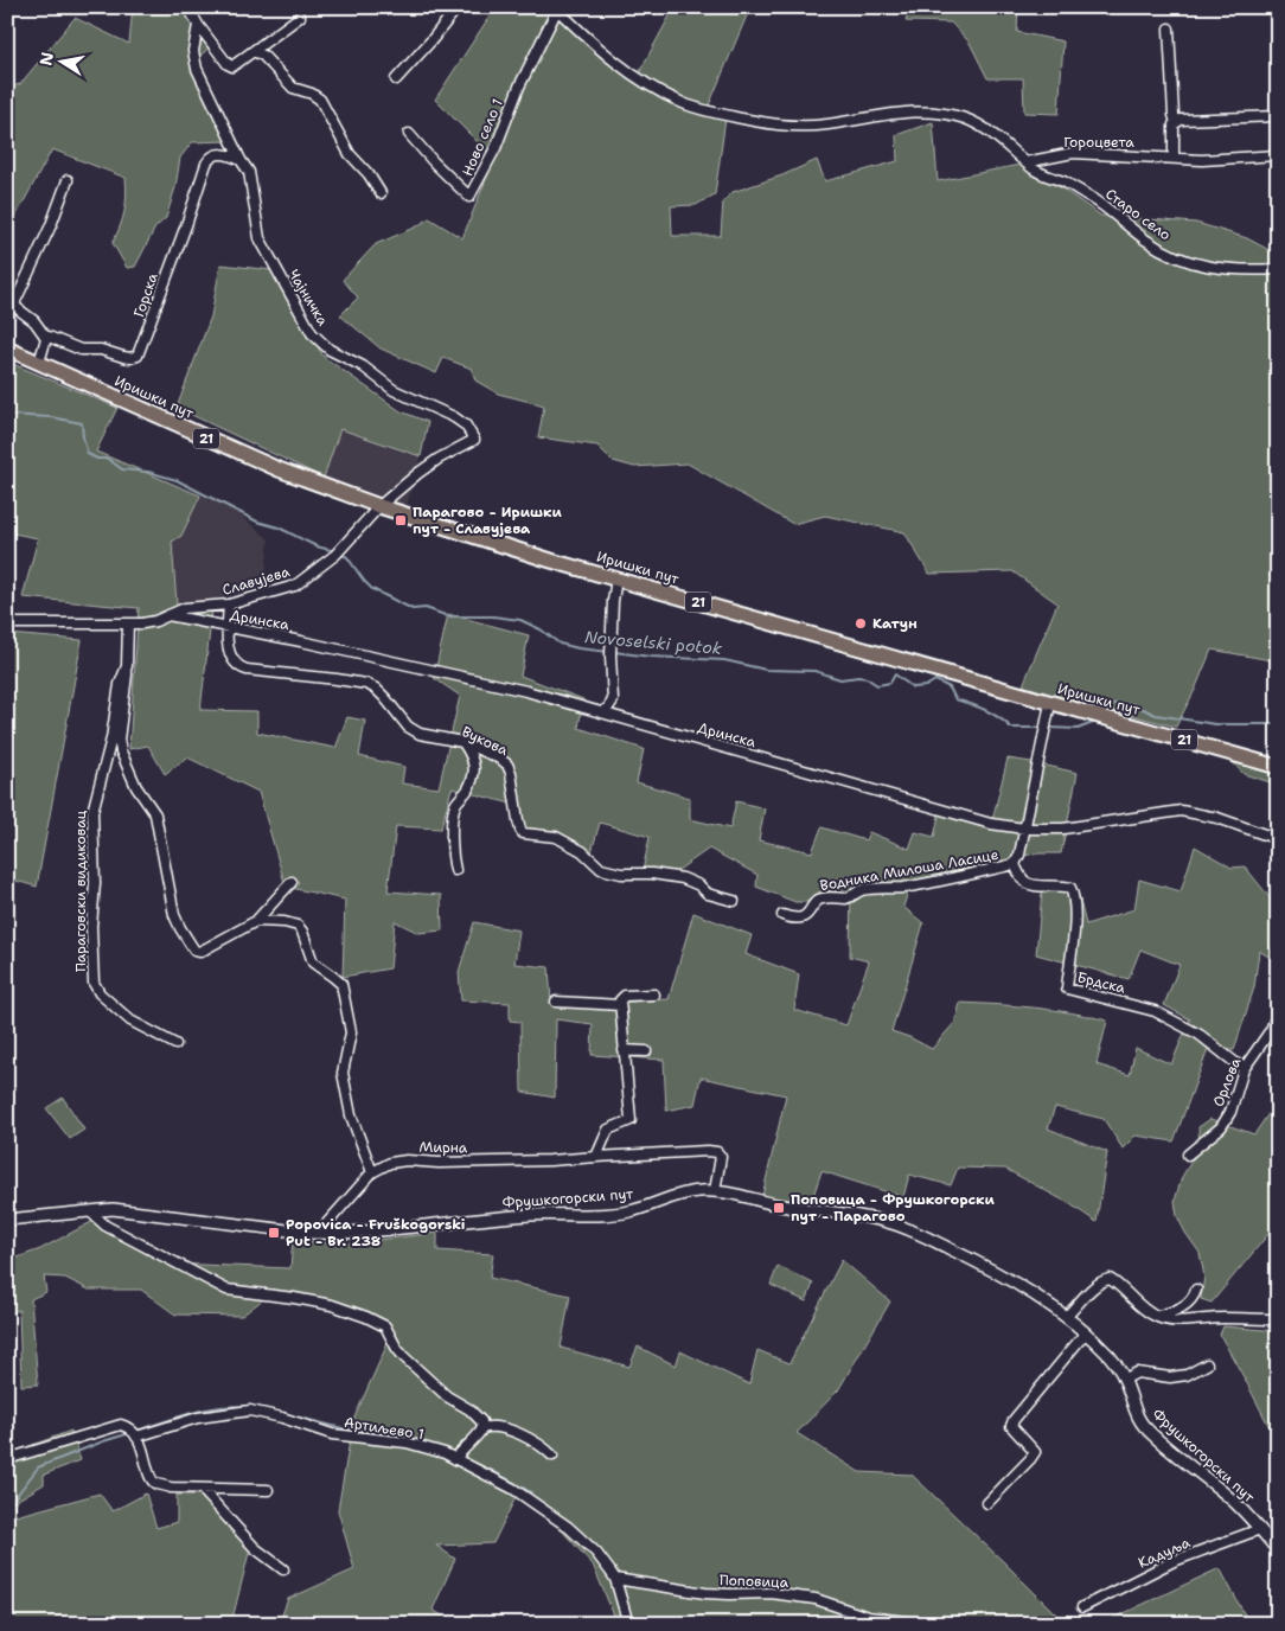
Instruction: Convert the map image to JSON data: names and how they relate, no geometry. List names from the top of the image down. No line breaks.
{"streets":{"main road":["Иришки пут","21"],"street":["Ново село 1","Гороцвета","Старо село","Горска","Чајничка","Славујева","Дринска","Вукова","Водника Милоша Ласице","Параговски видиковац","Брдска","Орлова","Мирна","Фрушкогорски пут","Артиљево 1","Кадуља","Поповица"]},"crossings":[["Ново село 1","Старо село"],["Гороцвета","Старо село"],["Горска","Чајничка"],["Чајничка","Славујева"],["Иришки пут","Славујева"],["Славујева","Дринска"],["Славујева","Вукова"],["Славујева","Параговски видиковац"],["Дринска","Вукова"],["Водника Милоша Ласице","Брдска"],["Брдска","Орлова"],["Мирна","Фрушкогорски пут"],["Фрушкогорски пут","Кадуља"],["Артиљево 1","Поповица"]],"water":["Novoselski potok"],"places":{"transit":["Парагово - Иришки пут - Славујева","Поповица - Фрушкогорски пут - Парагово","Popovica - Fruškogorski Put - Br. 238"],"other":["Катун"]},"north":"left"}
